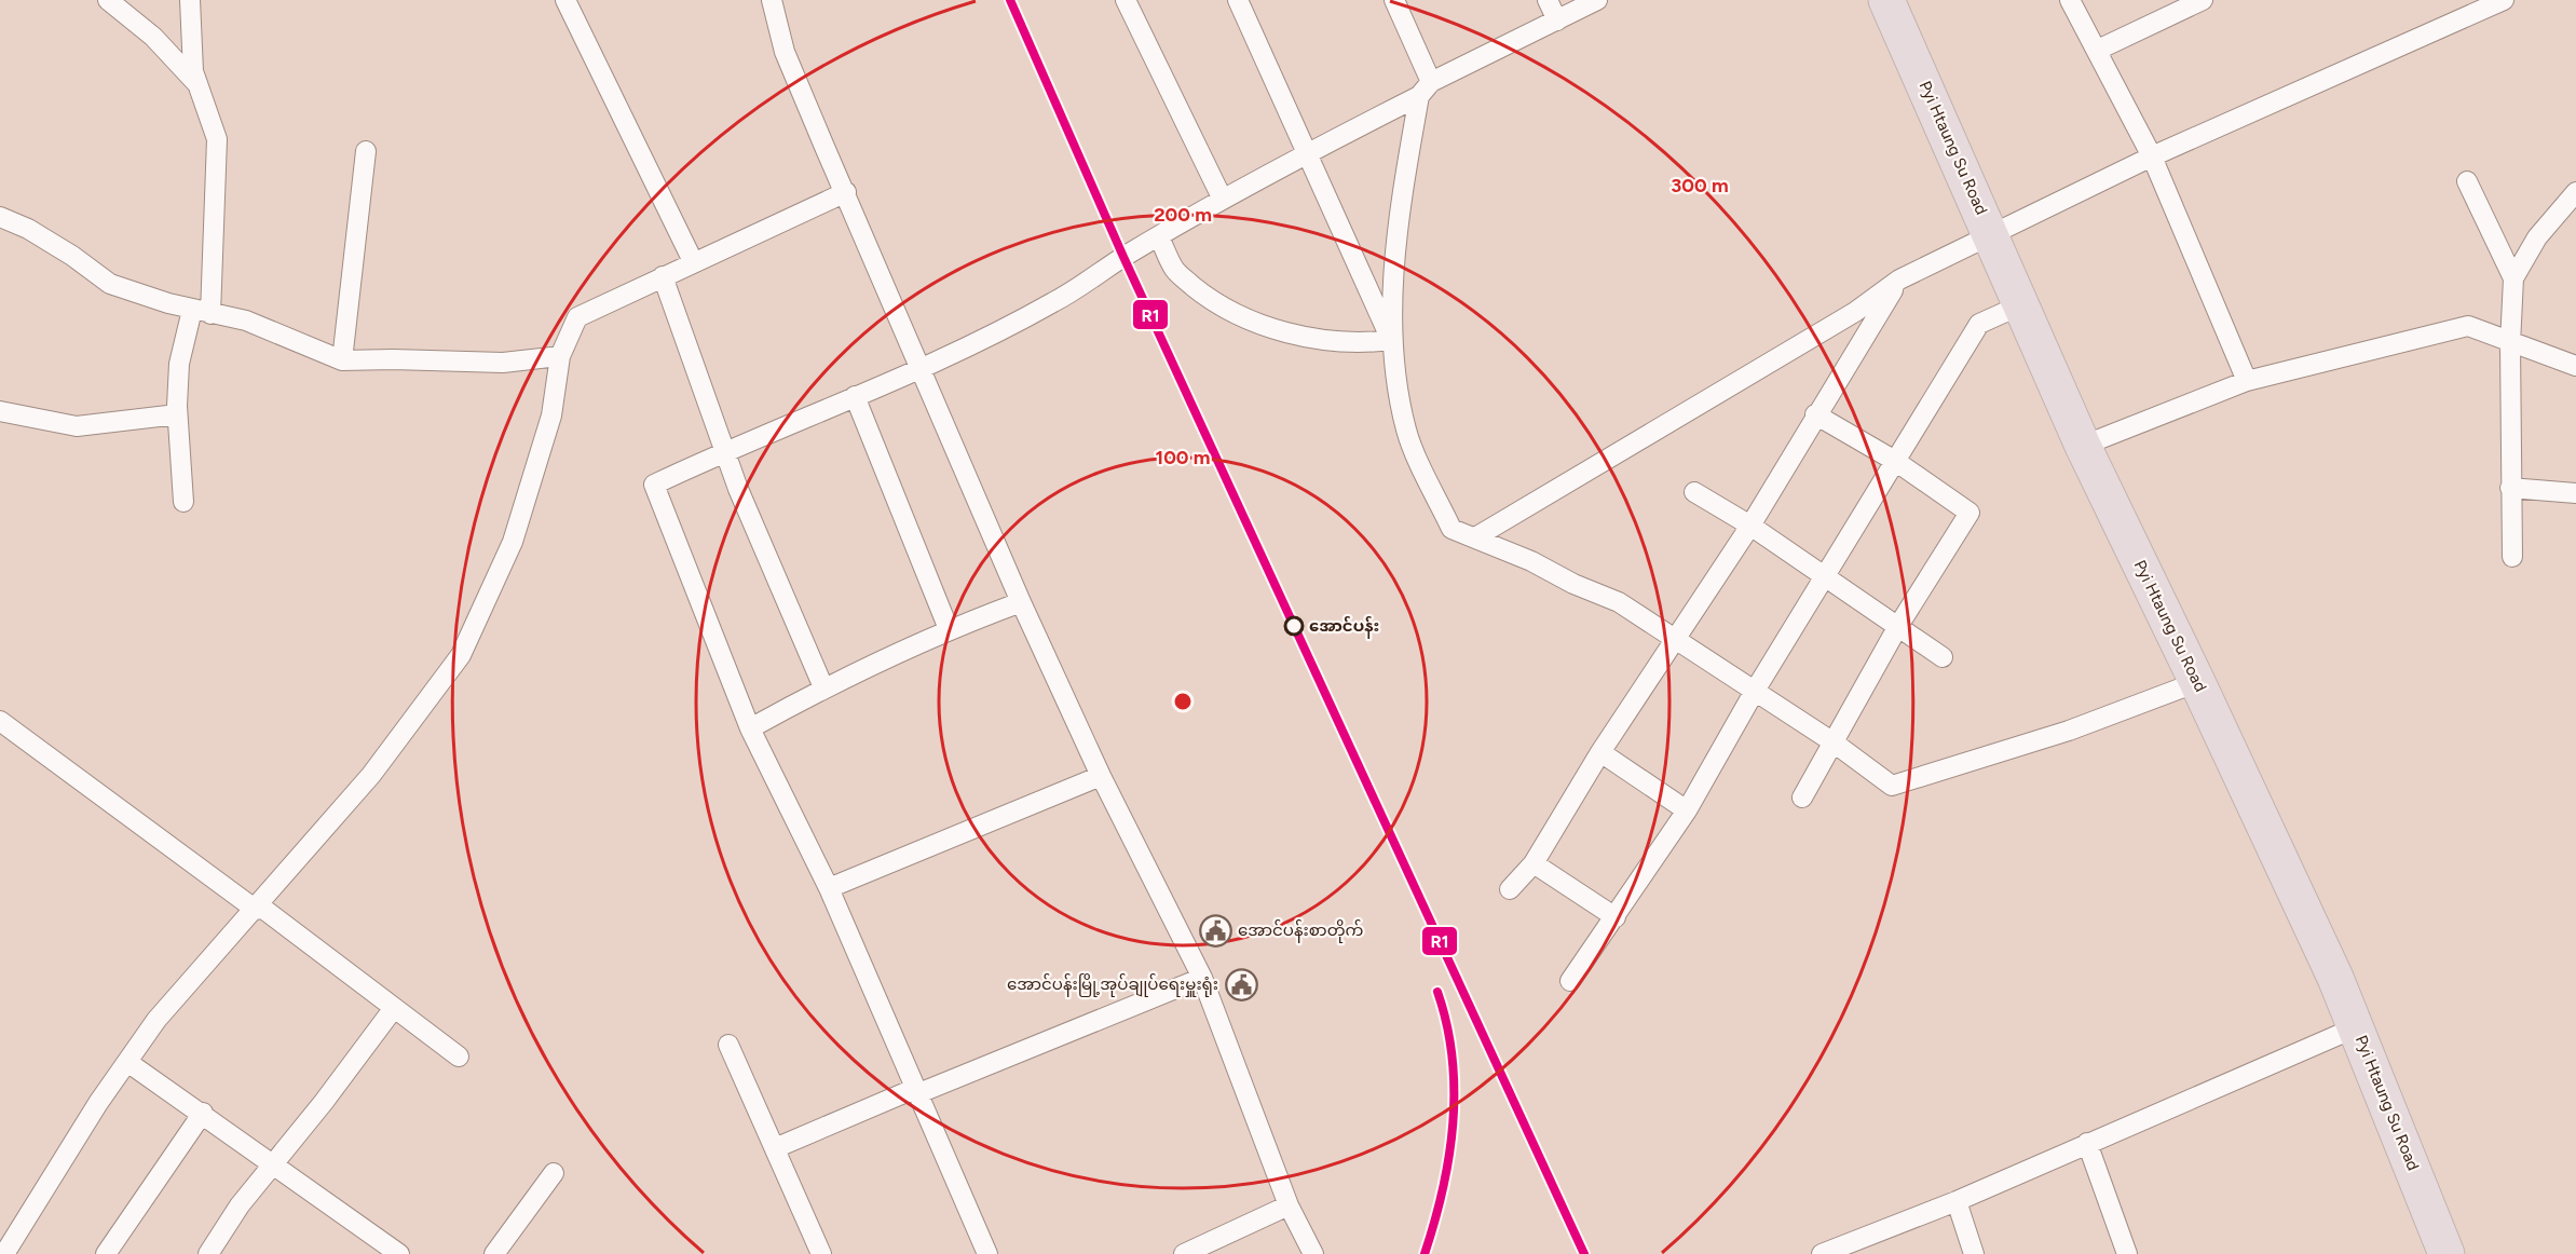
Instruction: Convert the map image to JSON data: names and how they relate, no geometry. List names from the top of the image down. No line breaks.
{"streets":{"highway":["Pyi Htaung Su Road"]},"places":{"other":["အောင်ပန်း"],"public building":["အောင်ပန်းစာတိုက်","အောင်ပန်းမြို့အုပ်ချုပ်ရေးမှူးရုံး"]},"lines":["transit line R1"],"rings":["300 m","200 m","100 m"]}
